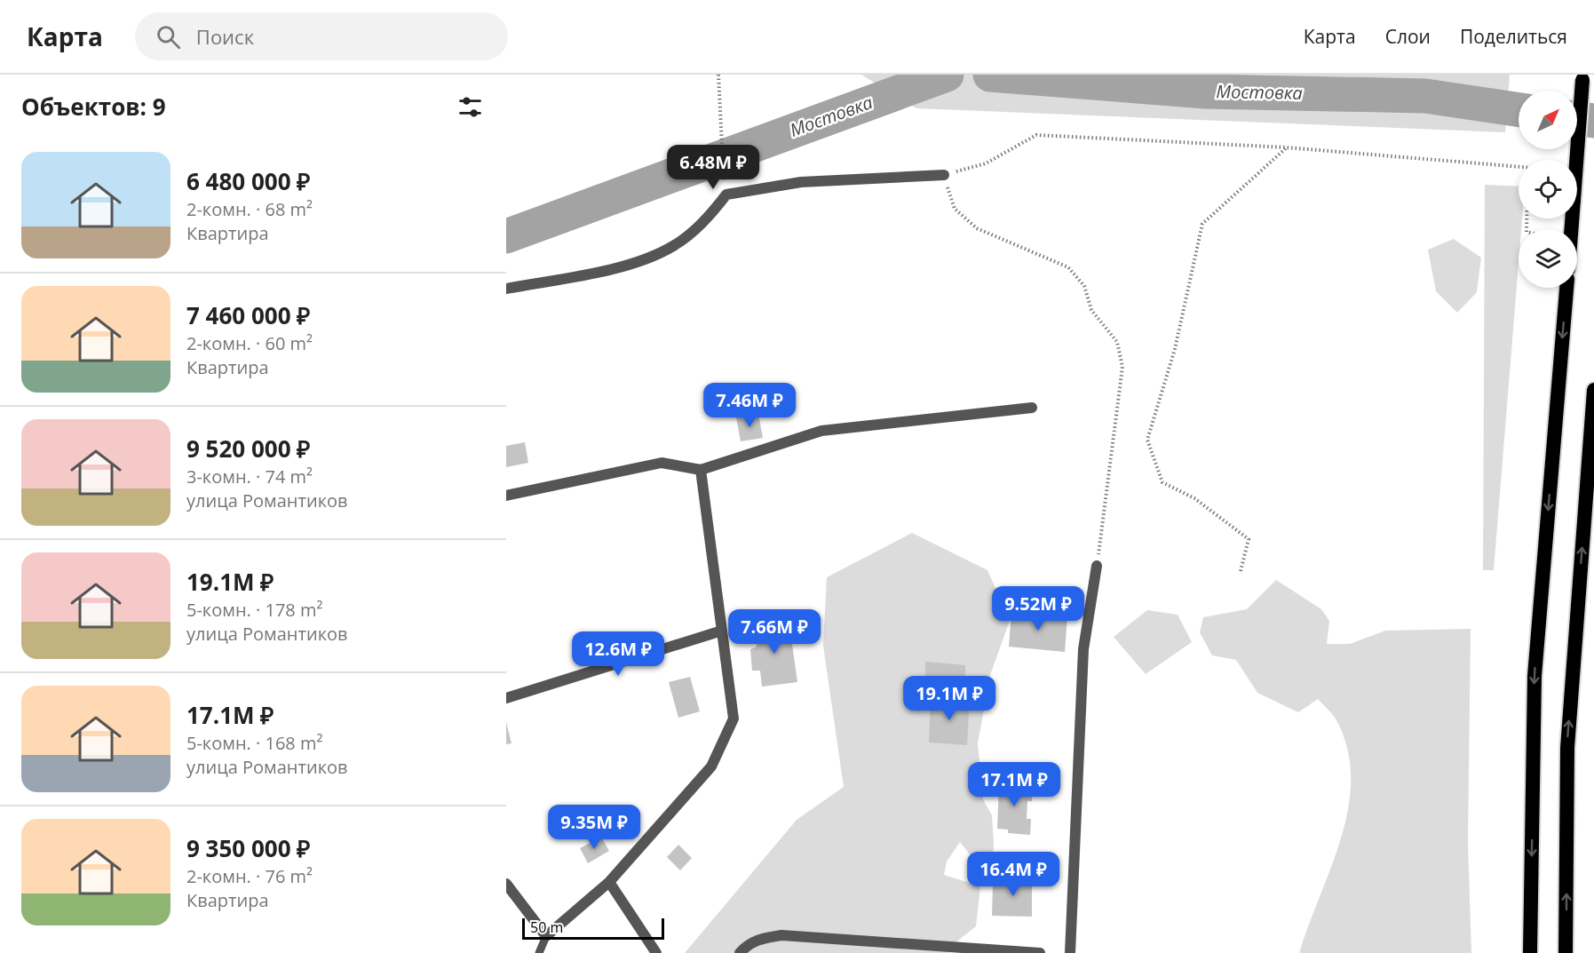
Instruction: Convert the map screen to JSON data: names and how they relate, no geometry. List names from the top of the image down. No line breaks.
{"water":["Мостовка"],"scale_bar":"50 m","north":"top right","page":{"header":"Карта","search":"Поиск","nav":["Карта","Слои","Поделиться"],"heading":"Объектов: 9","list":[{"name":"6 480 000 ₽","note":"2-комн. · 68 m² · Квартира"},{"name":"7 460 000 ₽","note":"2-комн. · 60 m² · Квартира"},{"name":"9 520 000 ₽","note":"3-комн. · 74 m² · улица Романтиков"},{"name":"19.1M ₽","note":"5-комн. · 178 m² · улица Романтиков"},{"name":"17.1M ₽","note":"5-комн. · 168 m² · улица Романтиков"},{"name":"9 350 000 ₽","note":"2-комн. · 76 m² · Квартира"}],"price":["6.48M ₽","7.46M ₽","9.52M ₽","7.66M ₽","12.6M ₽","19.1M ₽","17.1M ₽","9.35M ₽","16.4M ₽"],"scale":"50 m"}}
